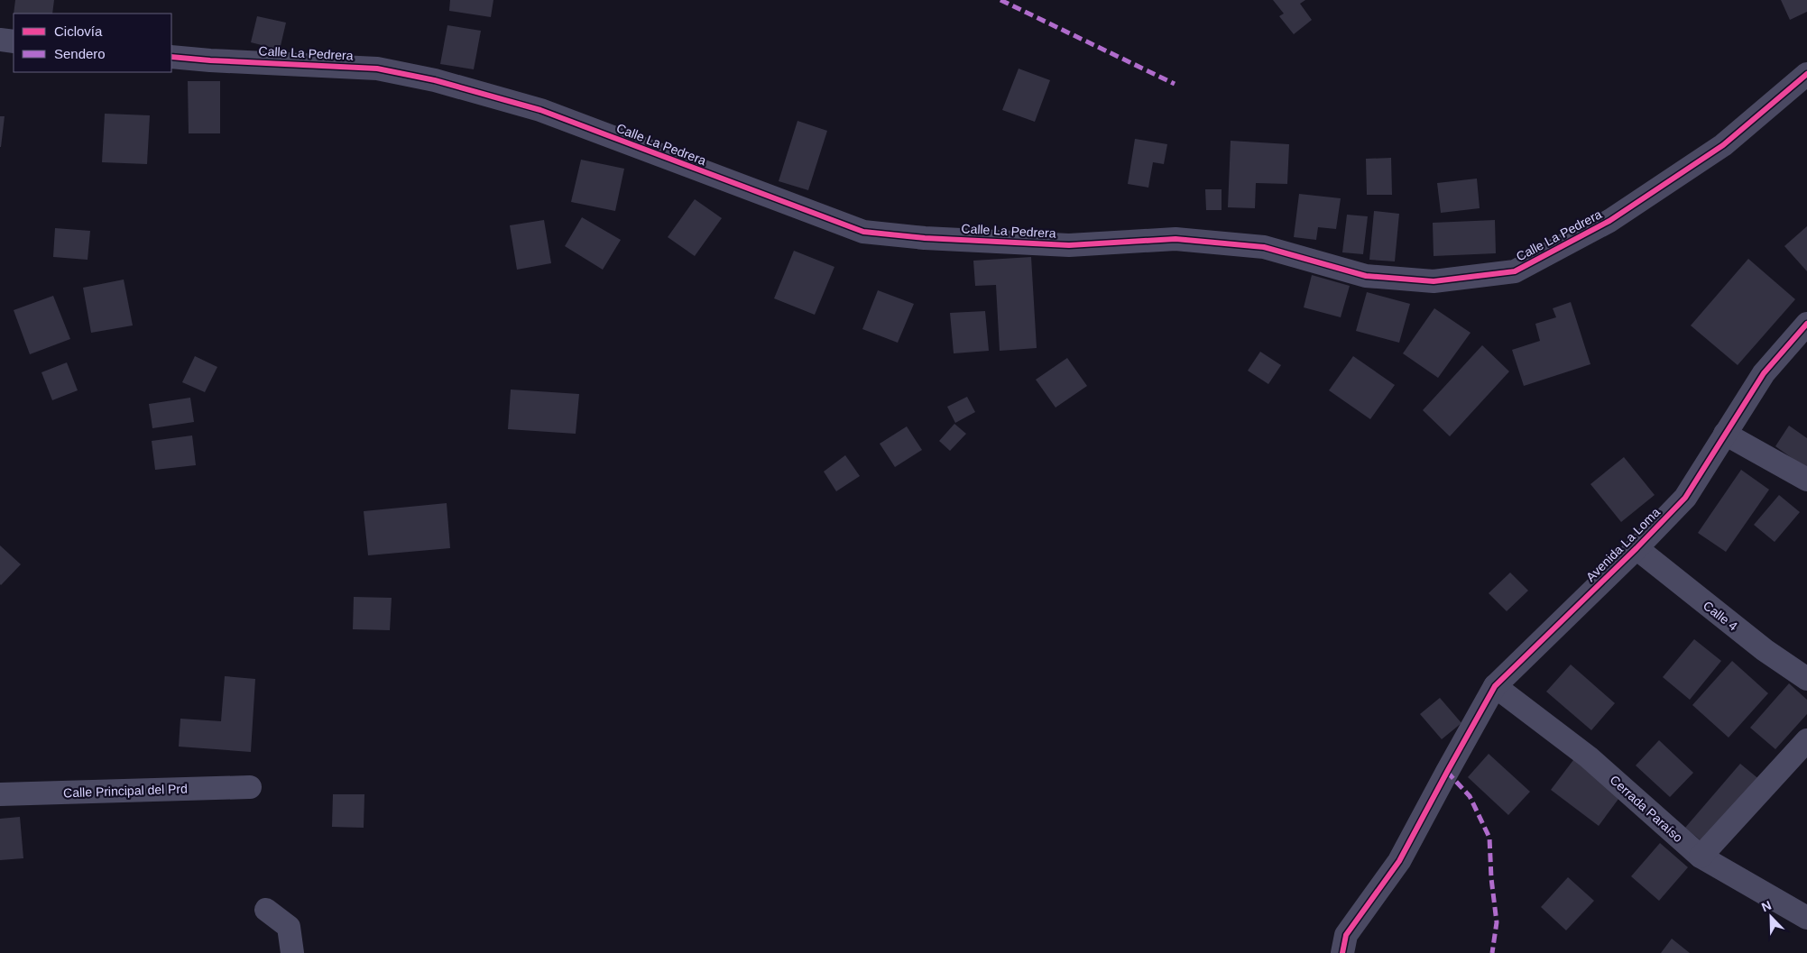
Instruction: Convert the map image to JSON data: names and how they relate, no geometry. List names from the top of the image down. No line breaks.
{"streets":{"street":["Calle La Pedrera","Avenida La Loma","Calle 4","Calle Principal del Prd","Cerrada Paraíso"]},"crossings":[["Avenida La Loma","Calle 4"],["Avenida La Loma","Cerrada Paraíso"]],"legend":["Ciclovía","Sendero"],"north":"top left"}
